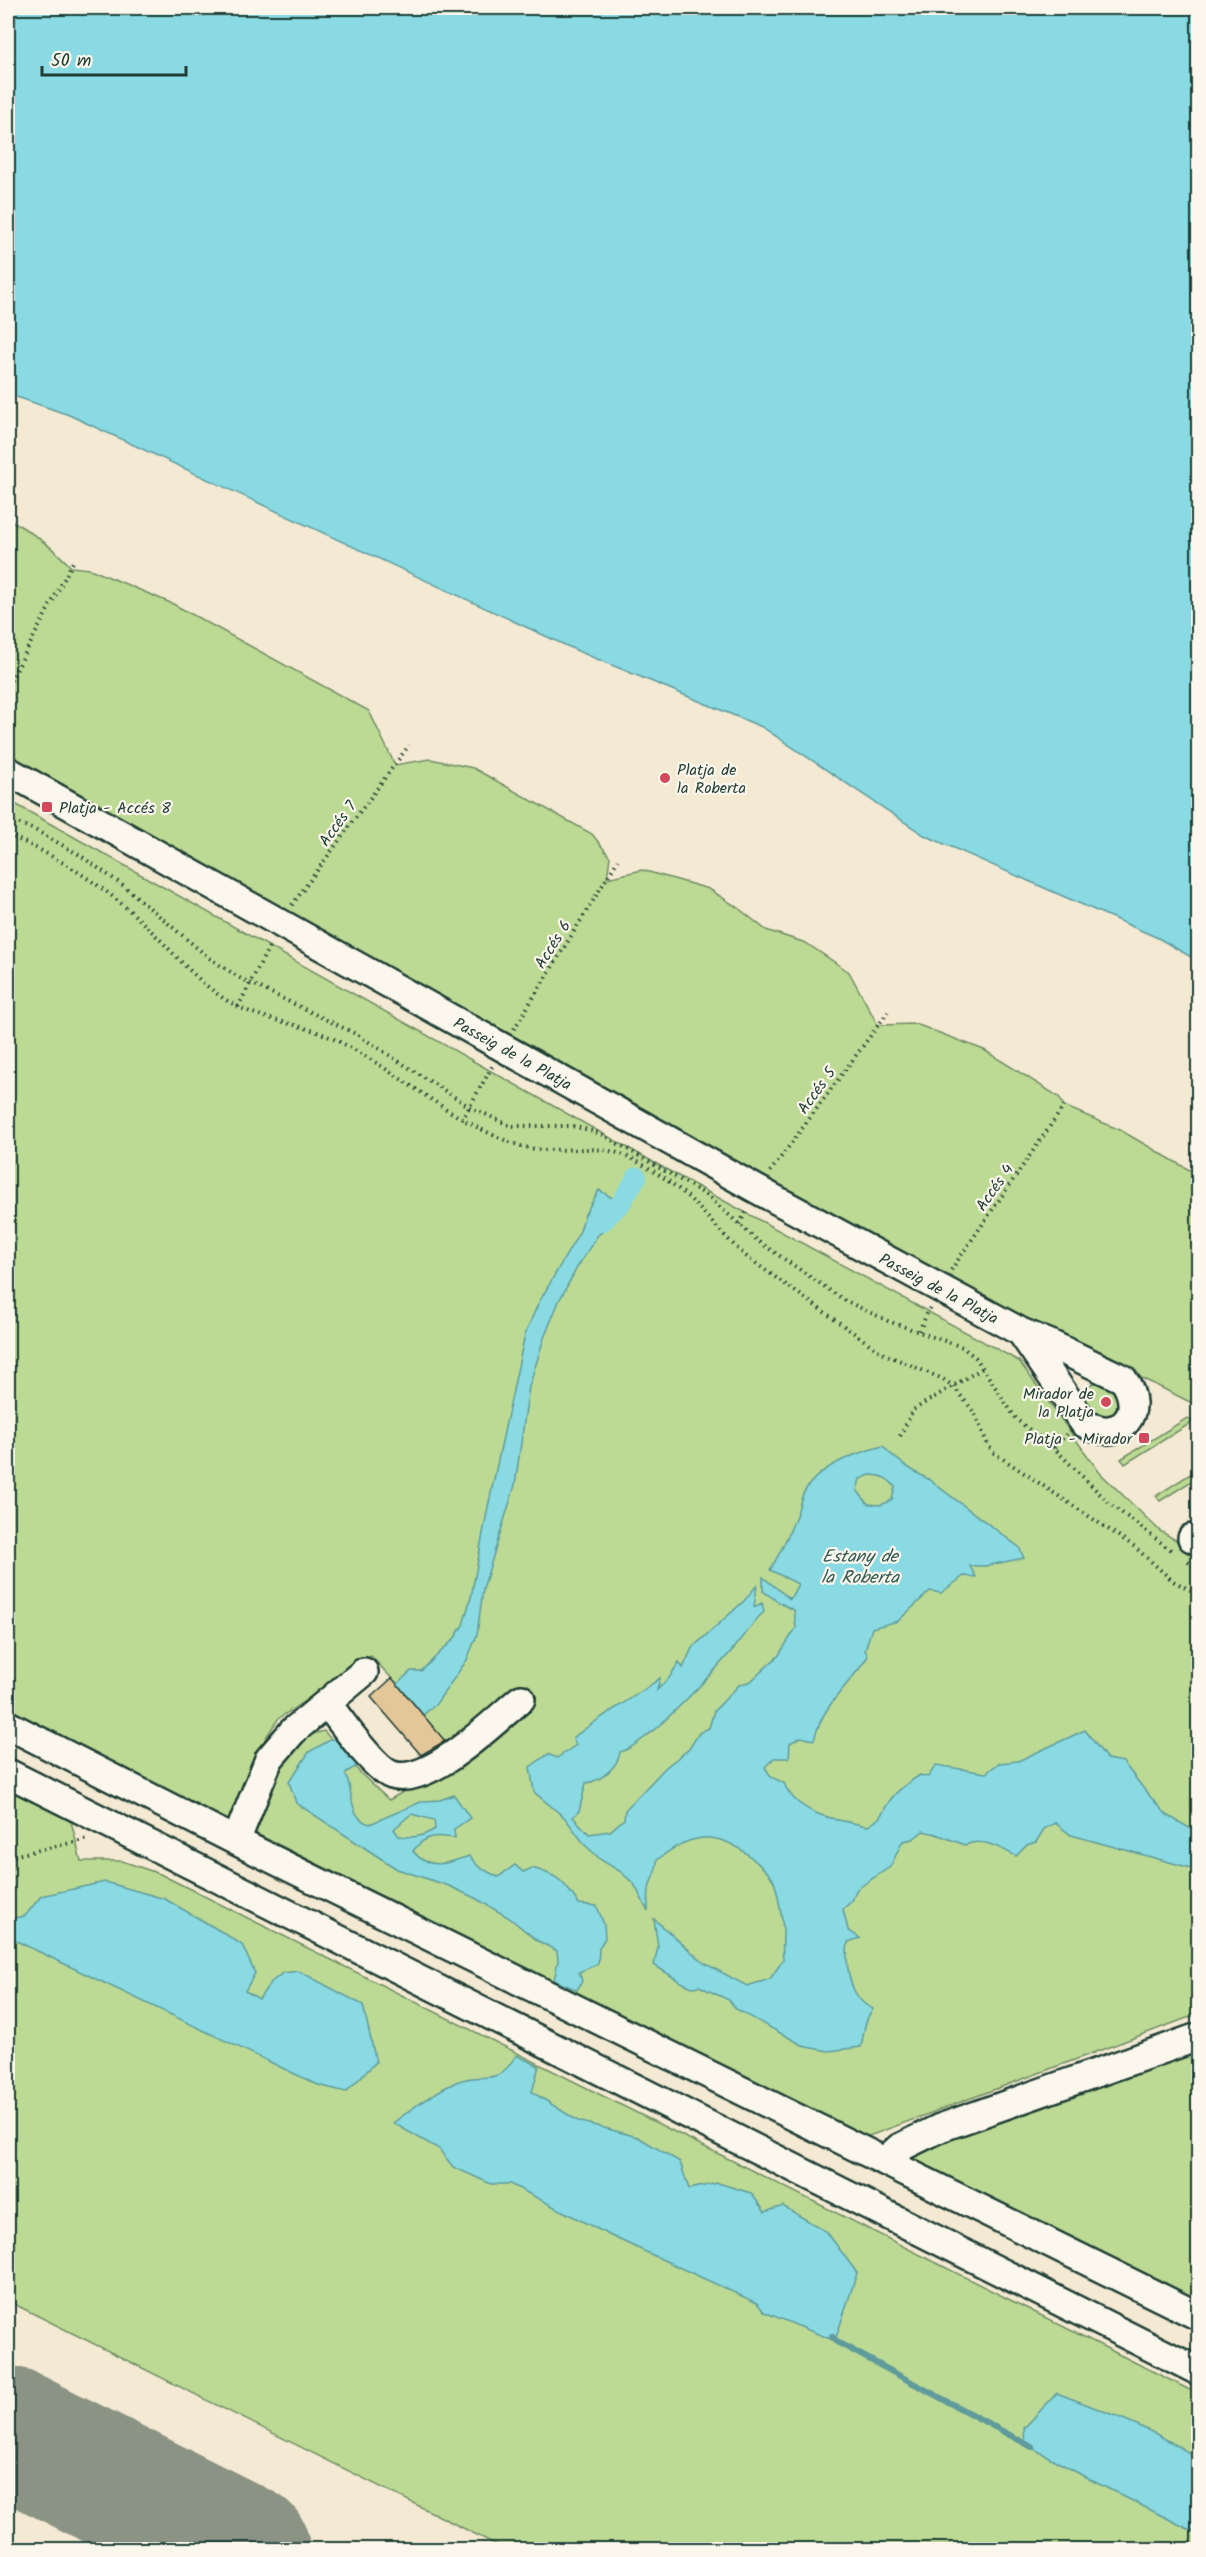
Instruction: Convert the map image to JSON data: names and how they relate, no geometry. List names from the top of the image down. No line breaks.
{"streets":{"street":["Passeig de la Platja"],"path":["Accés 7","Accés 6","Accés 5","Accés 4"]},"water":["Estany de la Roberta"],"places":{"other":["Platja de la Roberta","Mirador de la Platja"],"transit":["Platja - Accés 8","Platja - Mirador"]},"scale_bar":"50 m"}
